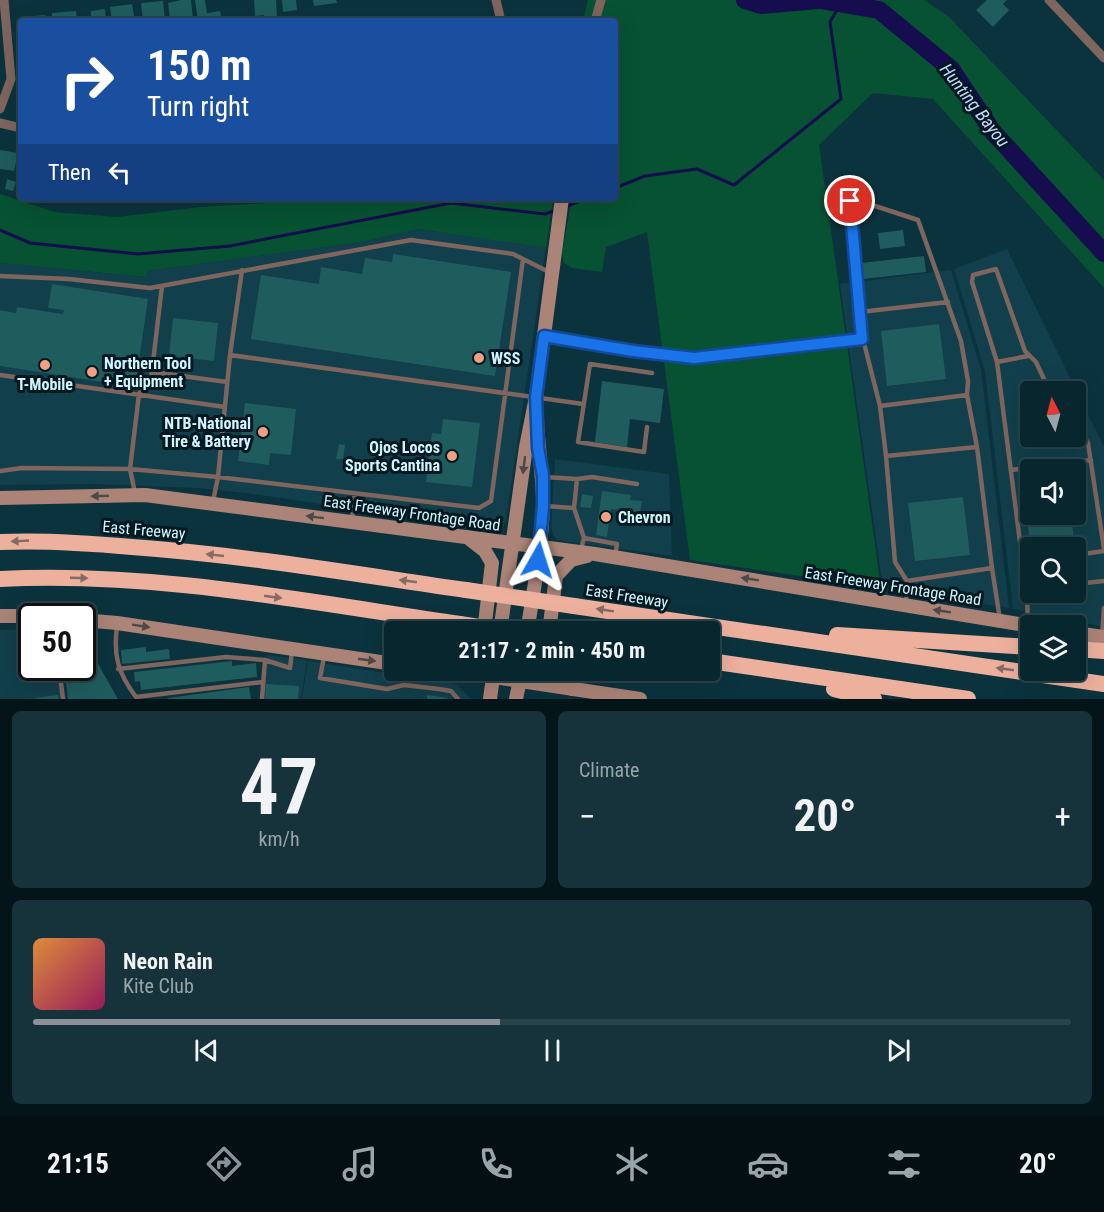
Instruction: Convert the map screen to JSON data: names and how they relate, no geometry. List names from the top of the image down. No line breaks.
{"streets":{"highway":["East Freeway"],"main road":["East Freeway Frontage Road"]},"one_way":["East Freeway Frontage Road"],"water":["Hunting Bayou"],"places":["WSS","T-Mobile","Northern Tool + Equipment","NTB-National Tire & Battery","Ojos Locos Sports Cantina","Chevron"],"north":"top","page":{"turn":["150 m","Turn right"],"then":"Then","limit":"50","trip":"21:17 · 2 min · 450 m","tile":[["47","km/h"],"Climate"],"heat":["−","20°","+"],"song":["Neon Rain","Kite Club"],"tabs":["21:15","20°"]}}
